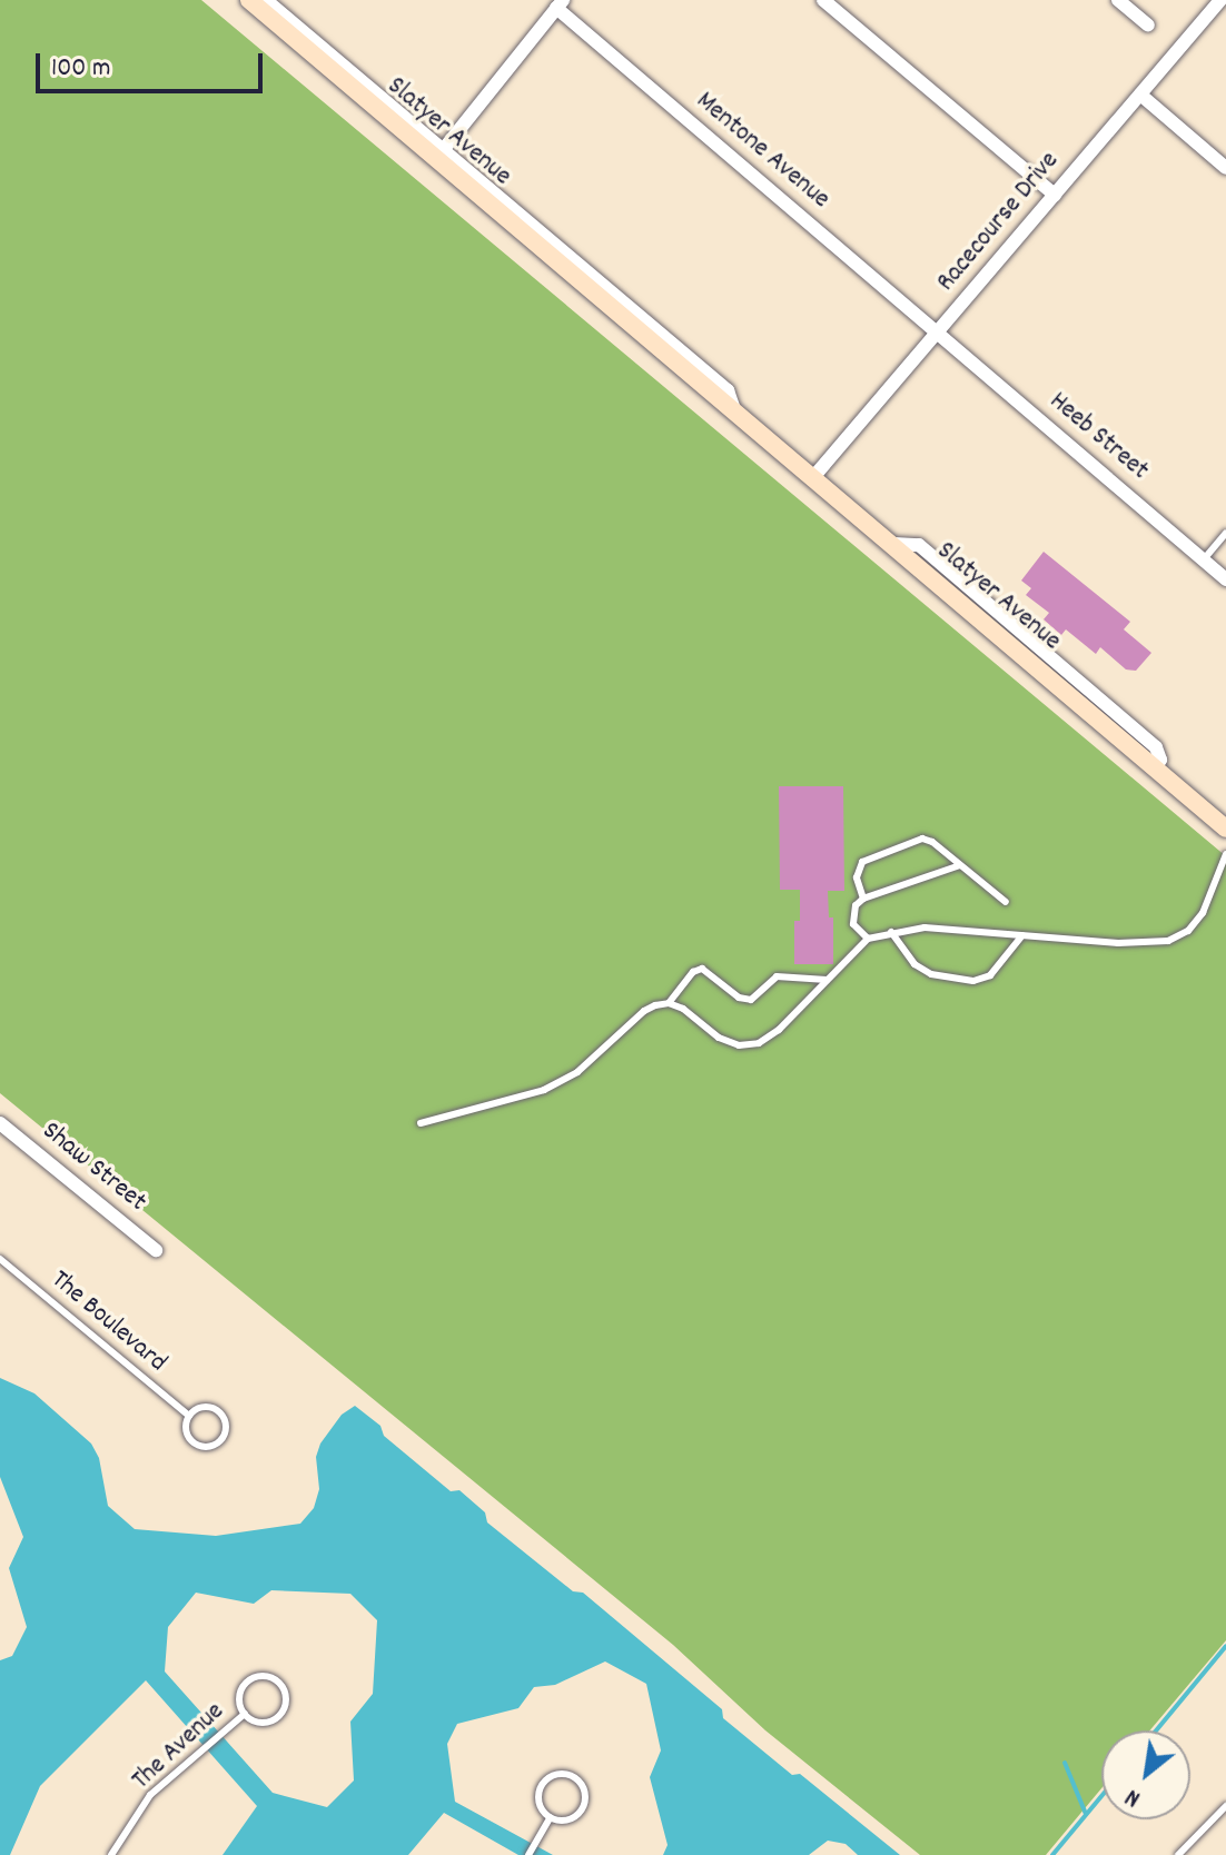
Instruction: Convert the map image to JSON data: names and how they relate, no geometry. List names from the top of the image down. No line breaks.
{"streets":{"main road":["Slatyer Avenue"],"street":["Mentone Avenue","Racecourse Drive","Heeb Street","Shaw Street"],"lane":["The Boulevard","The Avenue"]},"crossings":[["Slatyer Avenue","Racecourse Drive"],["Mentone Avenue","Racecourse Drive"],["Mentone Avenue","Heeb Street"],["Racecourse Drive","Heeb Street"]],"scale_bar":"100 m","north":"bottom left"}
